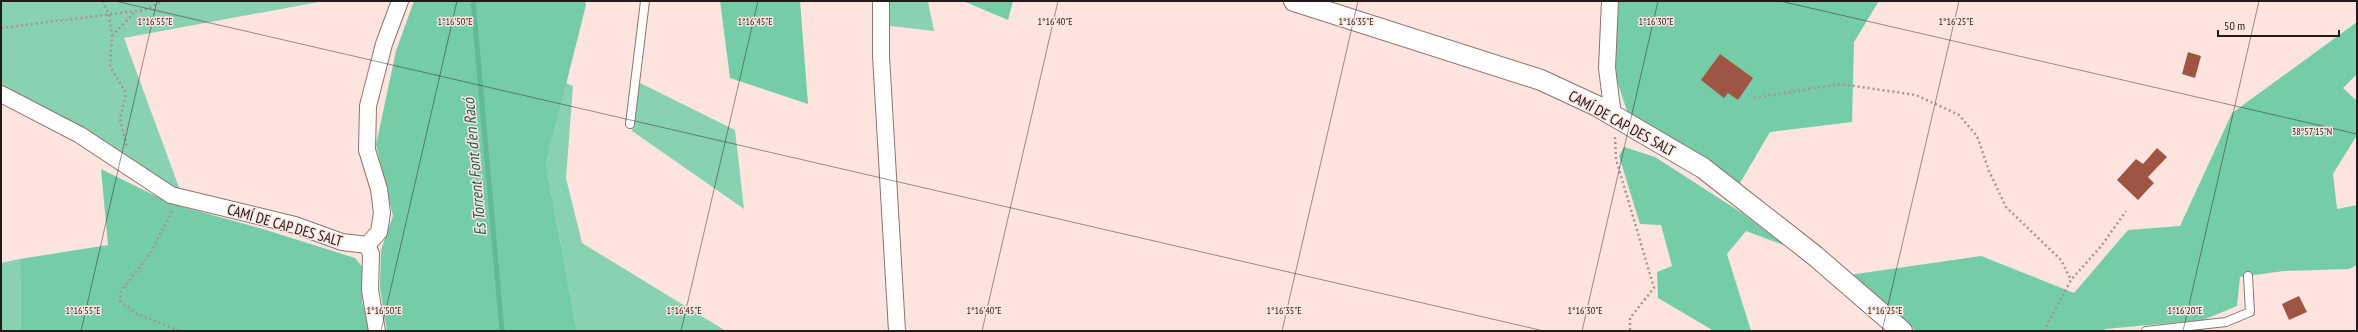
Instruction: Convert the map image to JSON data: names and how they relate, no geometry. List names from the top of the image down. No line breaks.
{"streets":{"street":["CAMÍ DE CAP DES SALT"]},"water":["Es Torrent Font d'en Racó"],"scale_bar":"50 m","coordinates":["1°16'55\"E","1°16'50\"E","1°16'45\"E","1°16'40\"E","1°16'35\"E","1°16'30\"E","1°16'25\"E","38°57'15\"N","1°16'20\"E"]}
